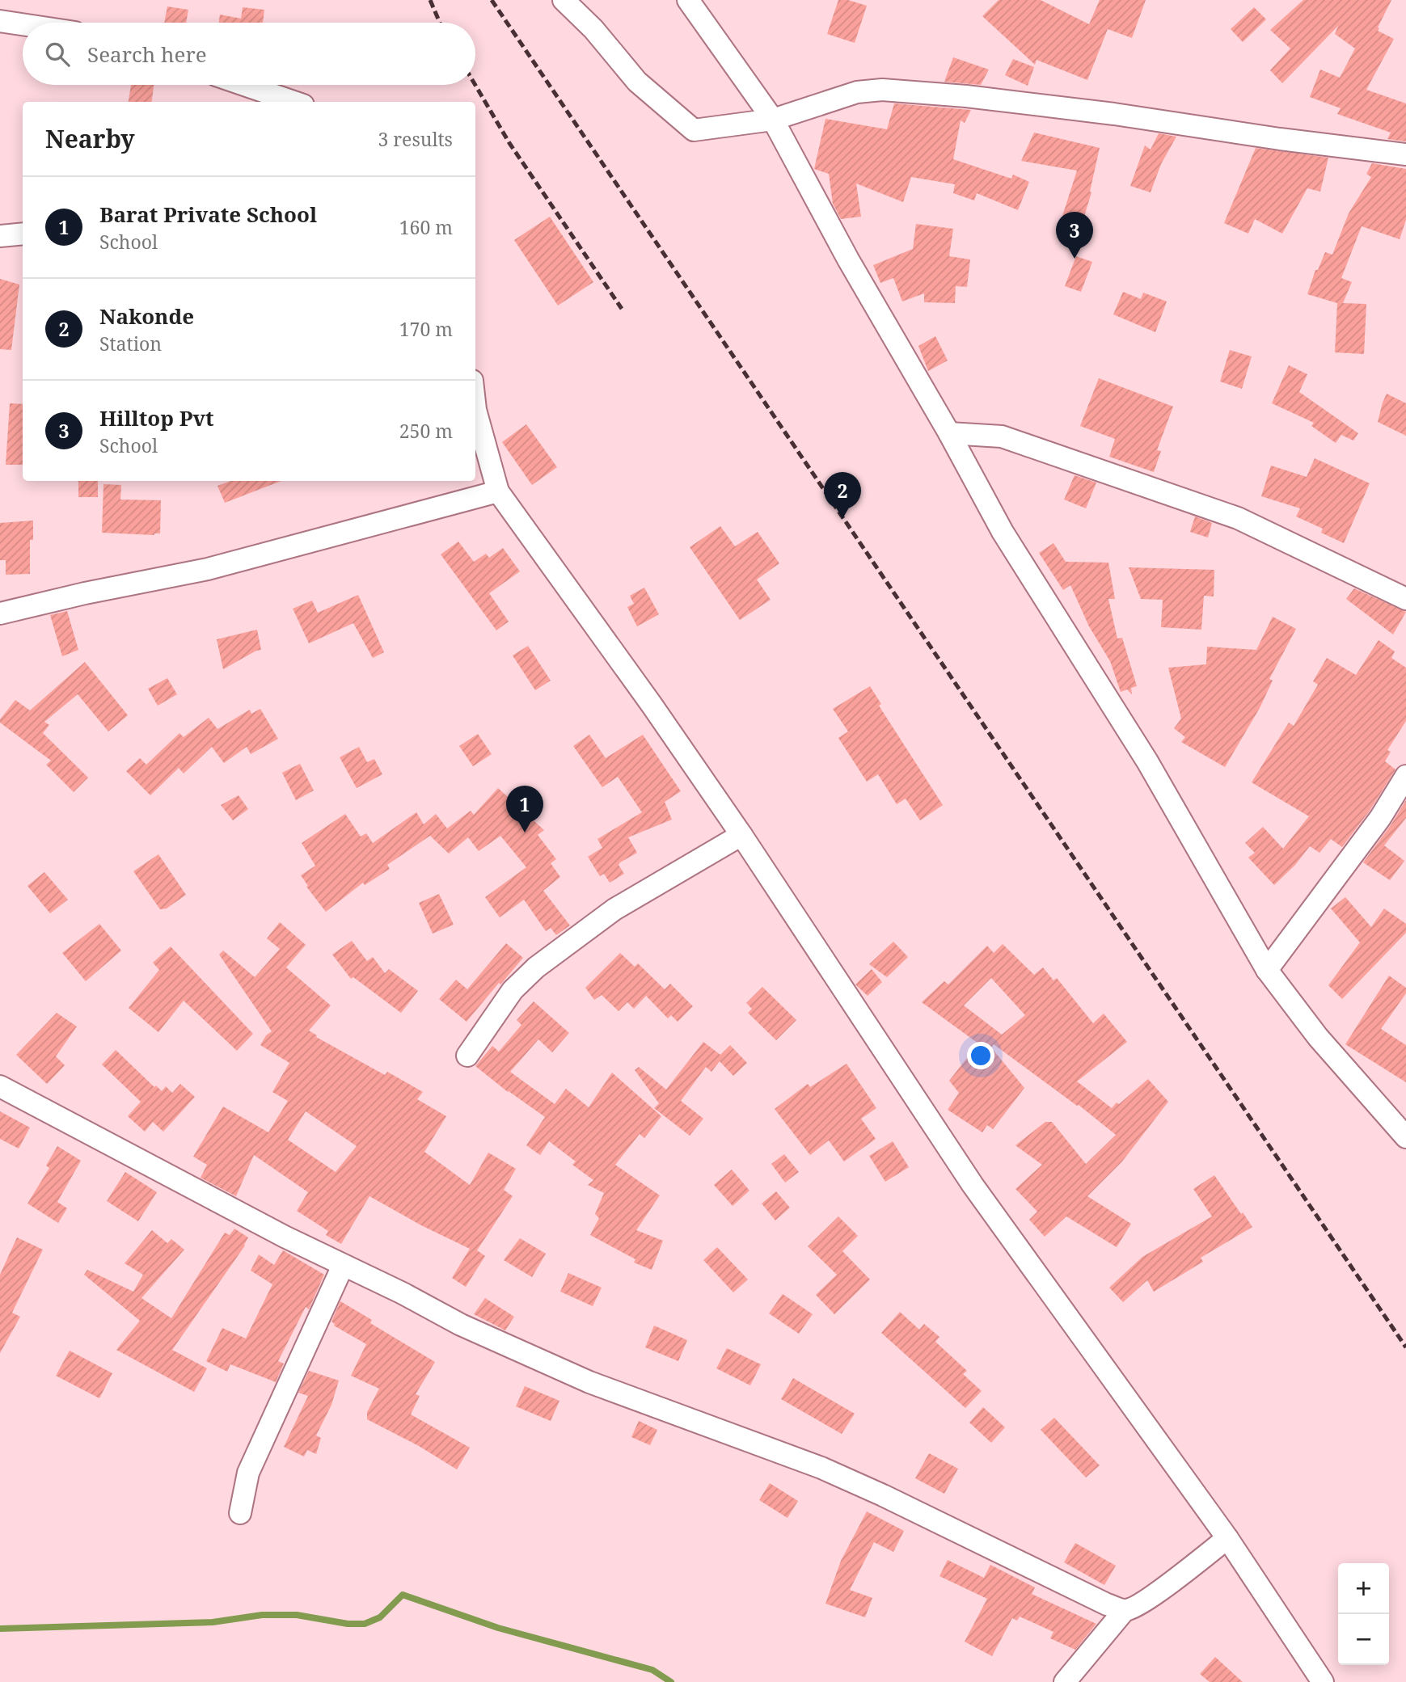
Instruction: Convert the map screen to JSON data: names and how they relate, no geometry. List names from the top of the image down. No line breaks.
{"page":{"search":"Search here","heading":["Nearby","3 results"],"list":[{"mark":"1","name":"Barat Private School","note":"School","value":"160 m"},{"mark":"2","name":"Nakonde","note":"Station","value":"170 m"},{"mark":"3","name":"Hilltop Pvt","note":"School","value":"250 m"}],"pins":["3","2","1"],"map_buttons":["+","−"]}}
